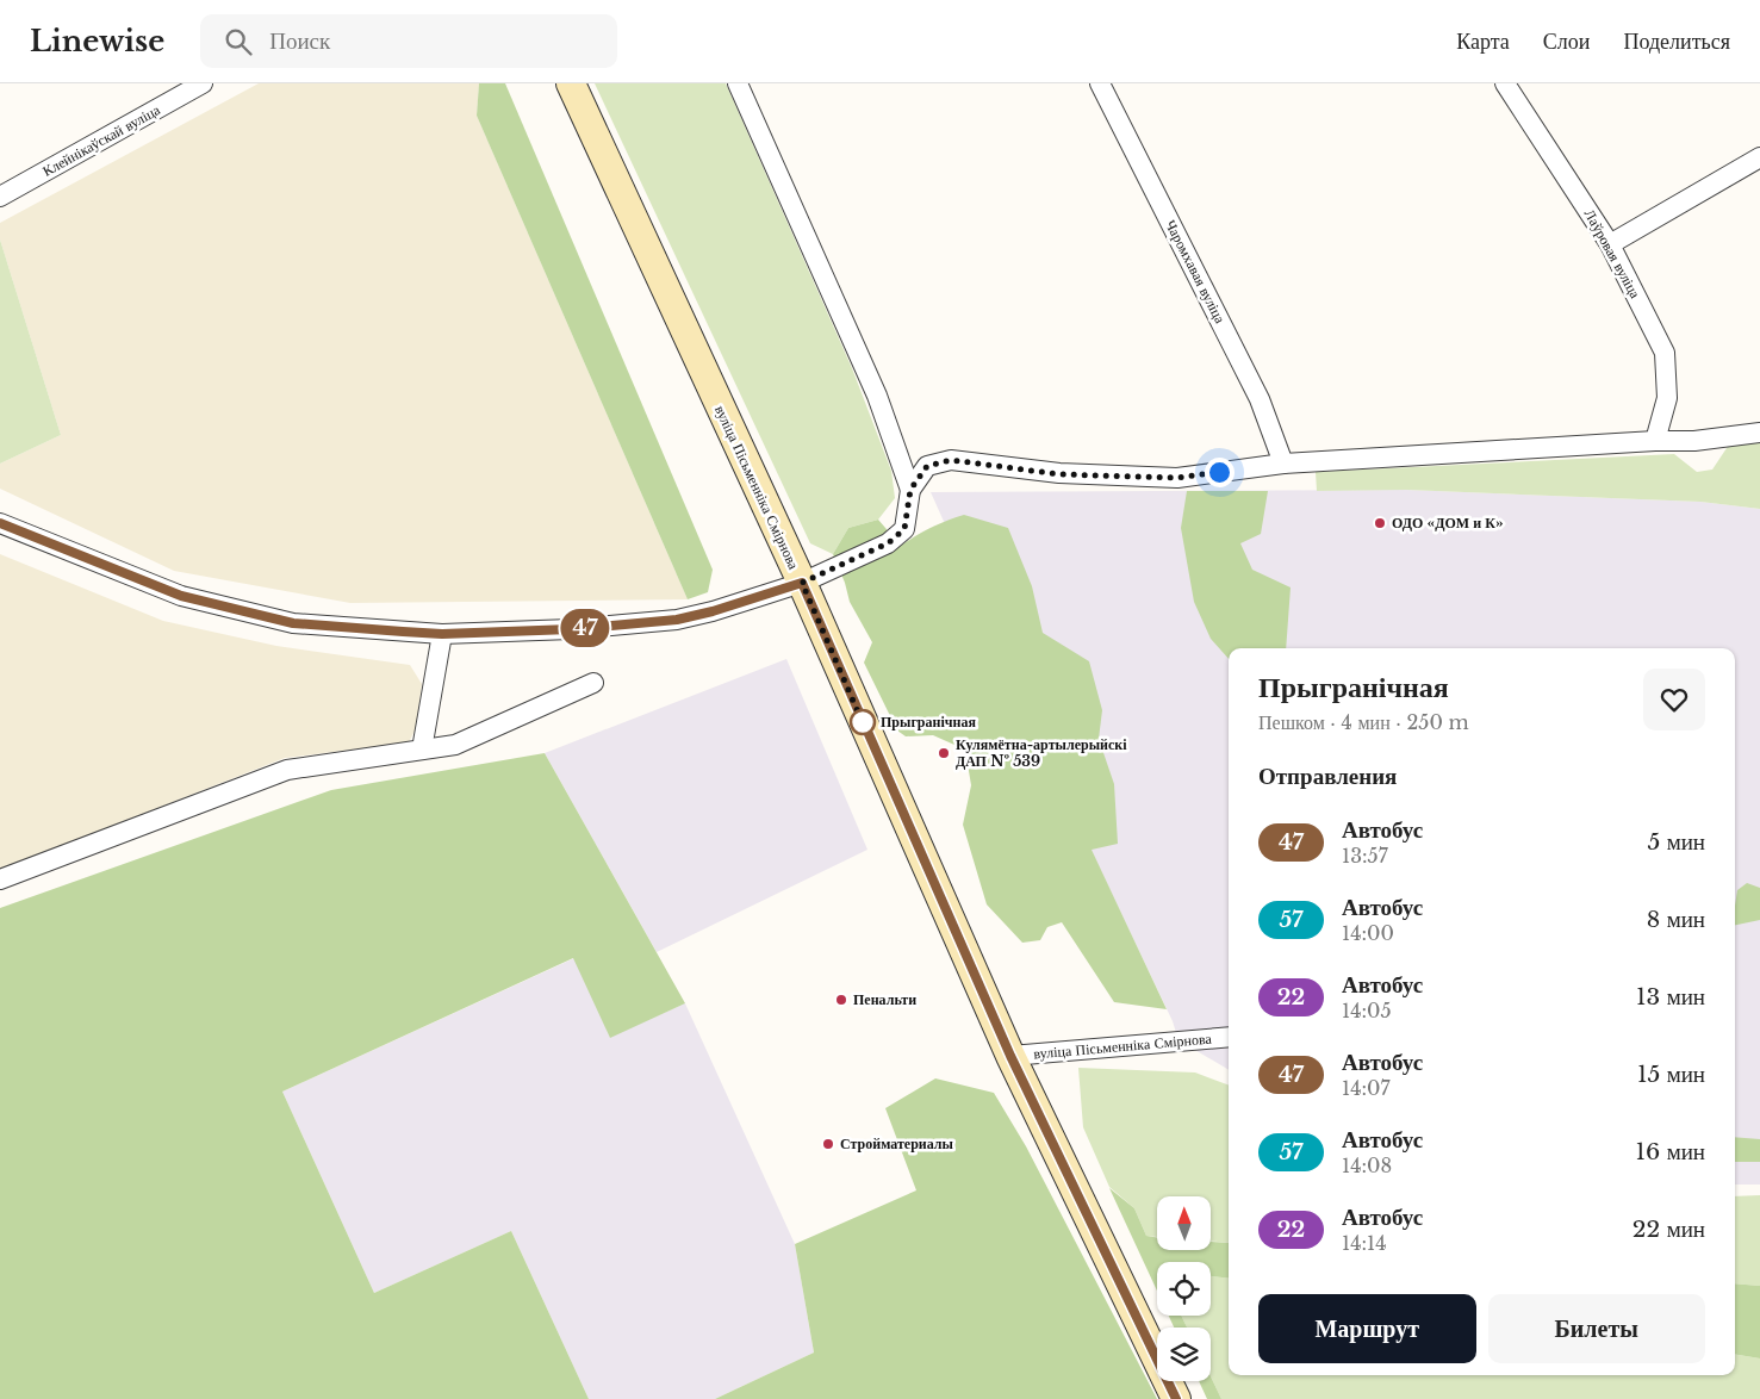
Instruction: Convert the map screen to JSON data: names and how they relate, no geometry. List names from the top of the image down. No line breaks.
{"streets":{"main road":["вуліца Пісьменніка Смірнова"],"street":["Клейнікаўскай вуліца","Лаўровая вуліца","Чаромхавая вуліца"]},"places":["ОДО «ДОМ и К»","Прыгранічная","Кулямётна-артылерыйскі ДАП № 539","Пенальти","Стройматериалы"],"lines":["bus line 47"],"north":"top","page":{"header":"Linewise","search":"Поиск","nav":["Карта","Слои","Поделиться"],"on_map":"47","heading":[["Прыгранічная","Пешком · 4 мин · 250 m"],"Отправления"],"list":[{"mark":"47","name":"Автобус","note":"13:57","value":"5 мин"},{"mark":"57","name":"Автобус","note":"14:00","value":"8 мин"},{"mark":"22","name":"Автобус","note":"14:05","value":"13 мин"},{"mark":"47","name":"Автобус","note":"14:07","value":"15 мин"},{"mark":"57","name":"Автобус","note":"14:08","value":"16 мин"},{"mark":"22","name":"Автобус","note":"14:14","value":"22 мин"}],"buttons":["Маршрут","Билеты"]}}
